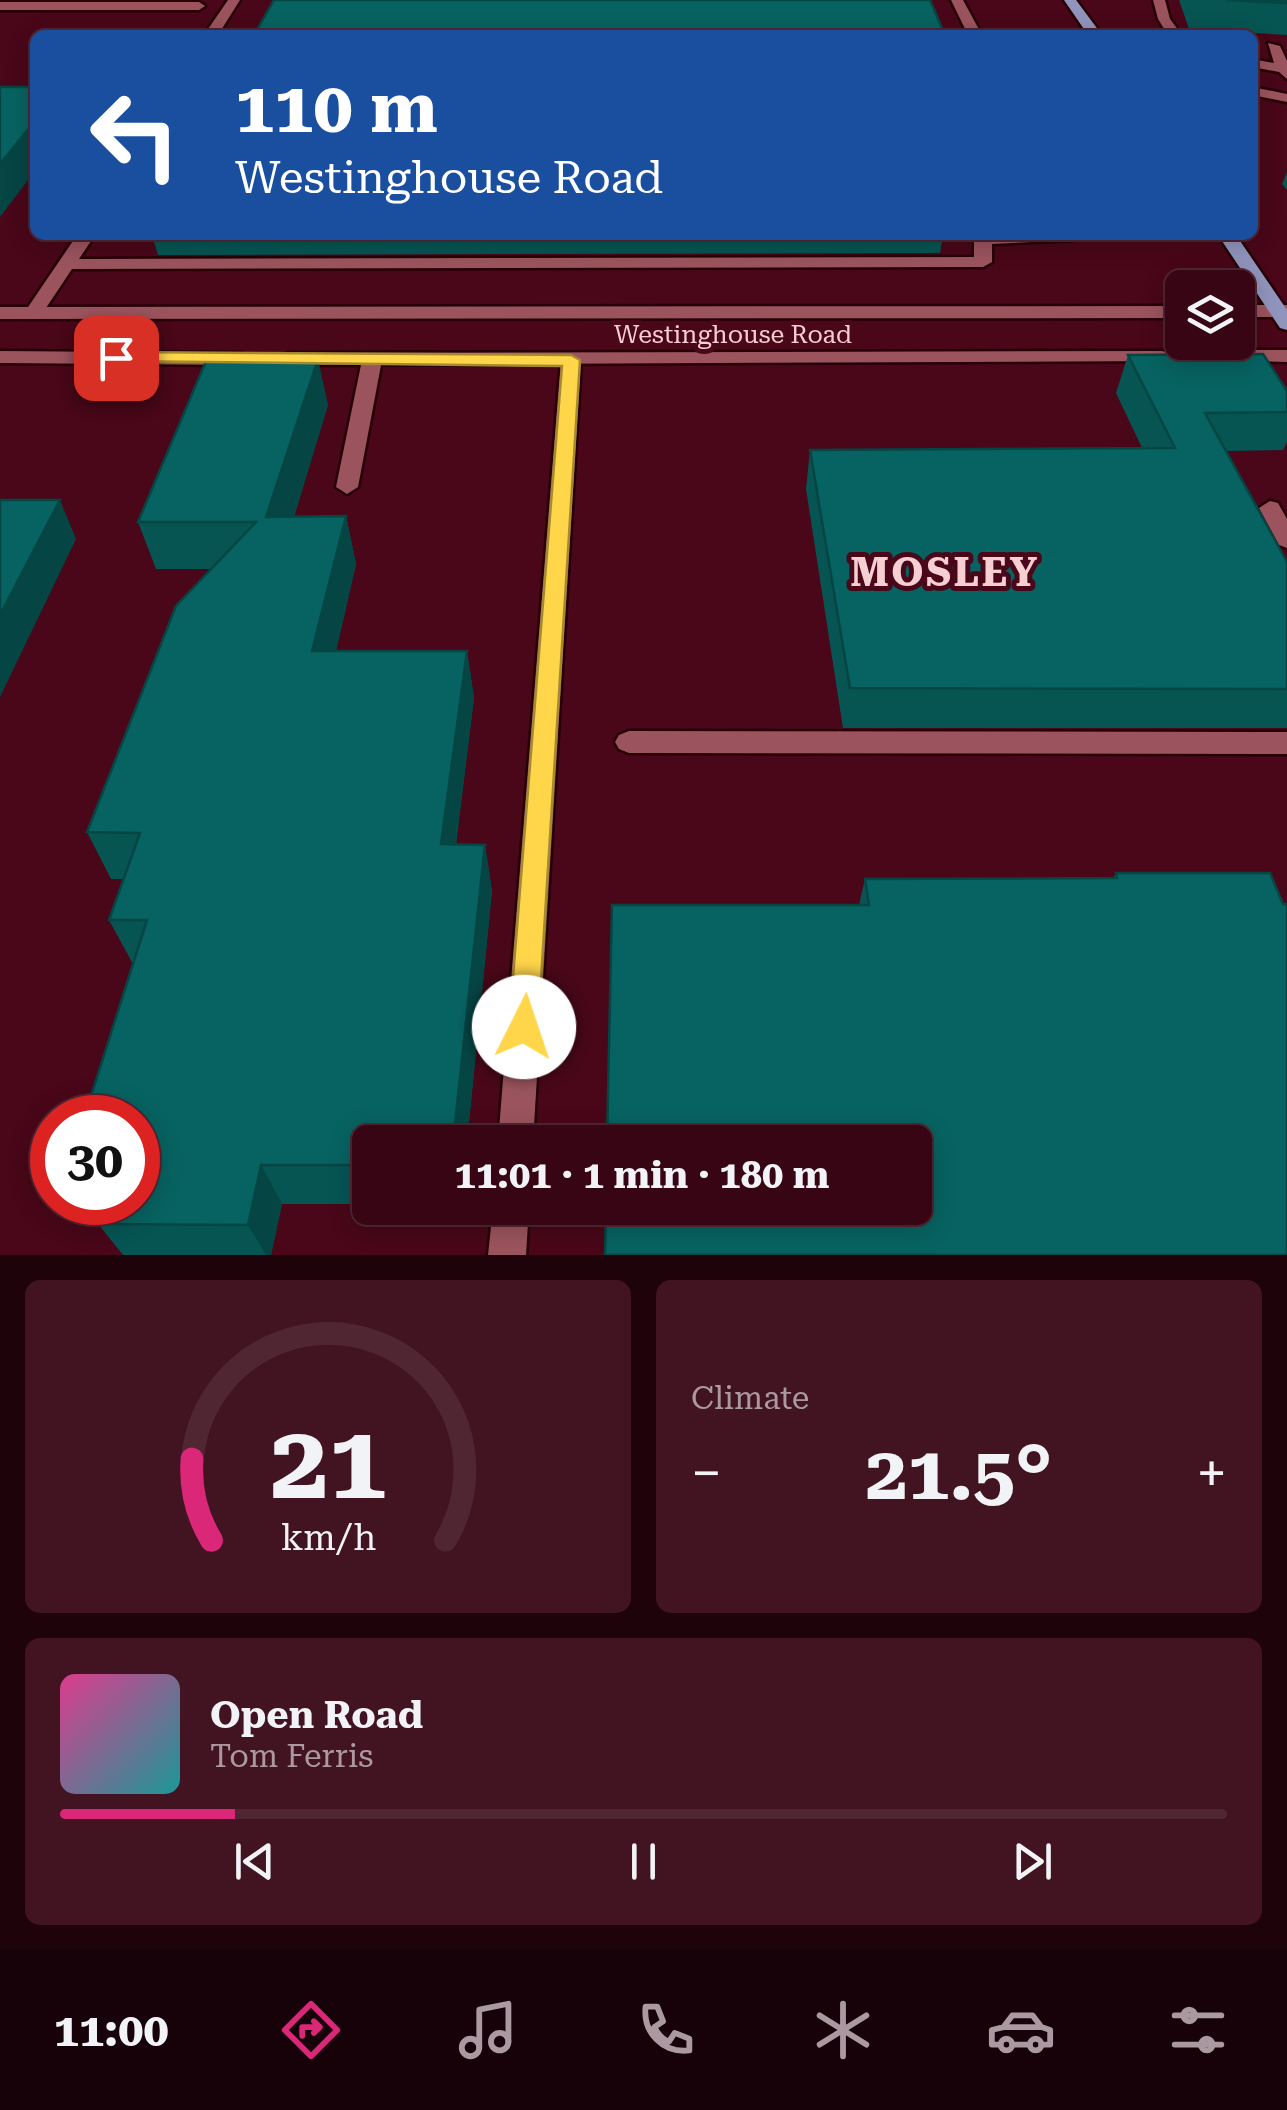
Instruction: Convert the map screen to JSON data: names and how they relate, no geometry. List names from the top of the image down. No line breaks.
{"streets":{"street":["Westinghouse Road"]},"districts":["MOSLEY"],"page":{"turn":["110 m","Westinghouse Road"],"limit":"30","trip":"11:01 · 1 min · 180 m","tile":"Climate","heat":["−","21.5°","+"],"song":["Open Road","Tom Ferris"],"tabs":"11:00","gauge":["21","km/h"]}}
